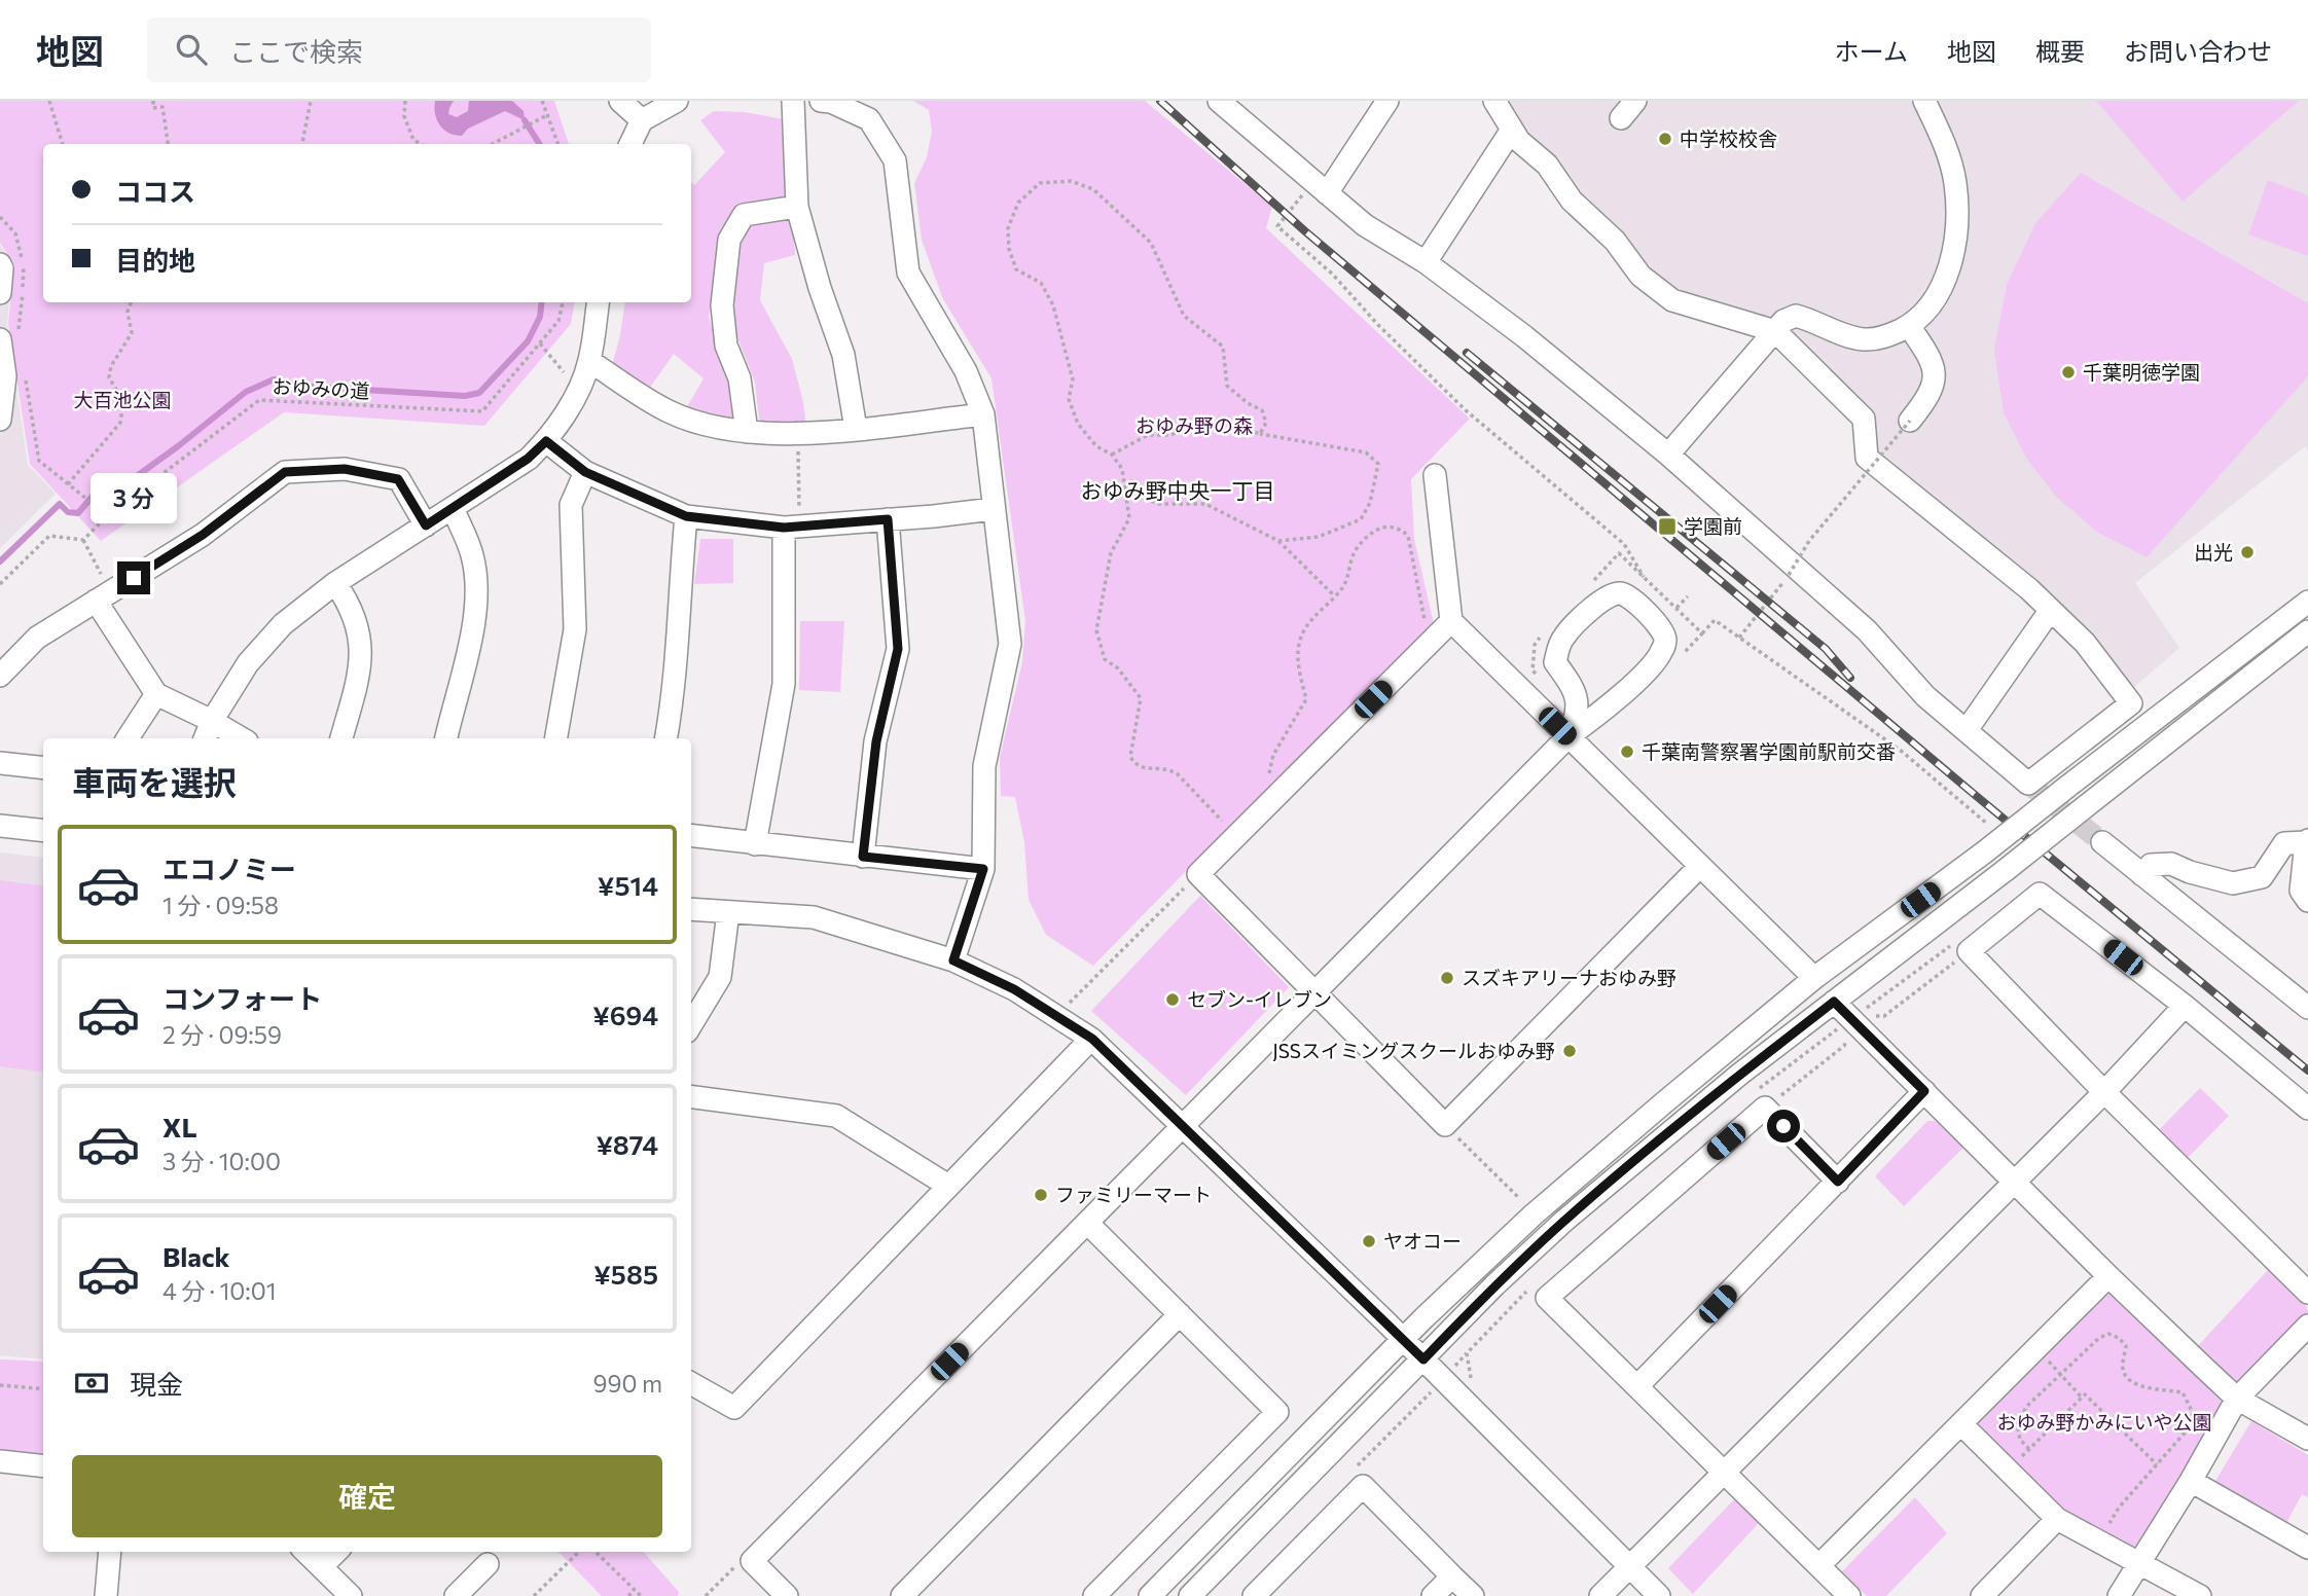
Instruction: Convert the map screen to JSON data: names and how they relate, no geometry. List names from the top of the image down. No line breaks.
{"streets":{"path":["おゆみの道"]},"districts":["おゆみ野中央一丁目"],"parks":["大百池公園","おゆみ野の森","おゆみ野かみにいや公園"],"places":{"other":["中学校校舎","千葉明徳学園","出光","千葉南警察署学園前駅前交番","スズキアリーナおゆみ野","セブン-イレブン","JSSスイミングスクールおゆみ野","ファミリーマート","ヤオコー"],"transit":["学園前"]},"page":{"header":"地図","search":"ここで検索","nav":["ホーム","地図","概要","お問い合わせ"],"banner":["ココス","目的地"],"bubble":"3 分","heading":"車両を選択","list":[{"name":"エコノミー","note":"1 分 · 09:58","value":"¥514"},{"name":"コンフォート","note":"2 分 · 09:59","value":"¥694"},{"name":"XL","note":"3 分 · 10:00","value":"¥874"},{"name":"Black","note":"4 分 · 10:01","value":"¥585"}],"pay":["現金","990 m"],"buttons":"確定"}}
